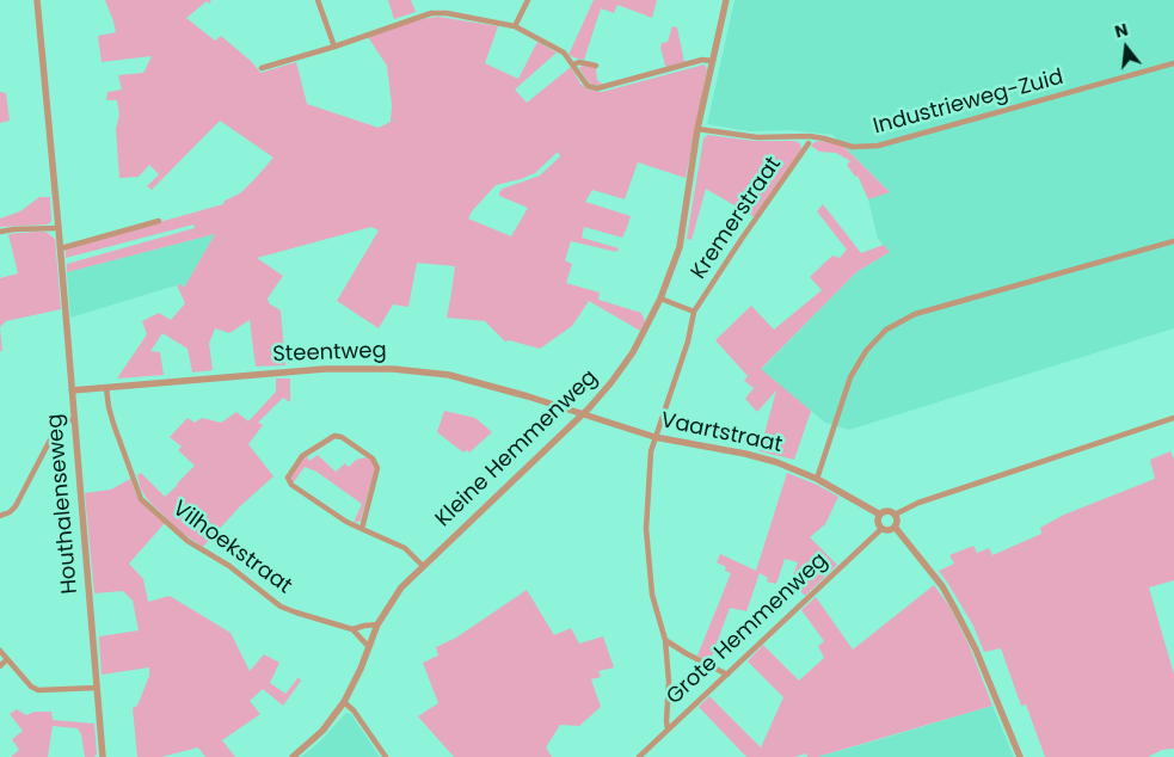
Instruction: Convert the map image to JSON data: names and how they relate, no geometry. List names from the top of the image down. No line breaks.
{"streets":{"street":["Industrieweg-Zuid","Kremerstraat","Steentweg","Vaartstraat","Kleine Hemmenweg","Houthalenseweg","Vilhoekstraat","Grote Hemmenweg"]},"crossings":[["Industrieweg-Zuid","Kleine Hemmenweg"],["Kremerstraat","Vaartstraat"],["Kremerstraat","Kleine Hemmenweg"],["Kremerstraat","Grote Hemmenweg"],["Steentweg","Vaartstraat"],["Steentweg","Kleine Hemmenweg"],["Steentweg","Houthalenseweg"],["Steentweg","Vilhoekstraat"],["Vaartstraat","Kleine Hemmenweg"],["Vaartstraat","Grote Hemmenweg"],["Kleine Hemmenweg","Vilhoekstraat"]],"north":"top"}
